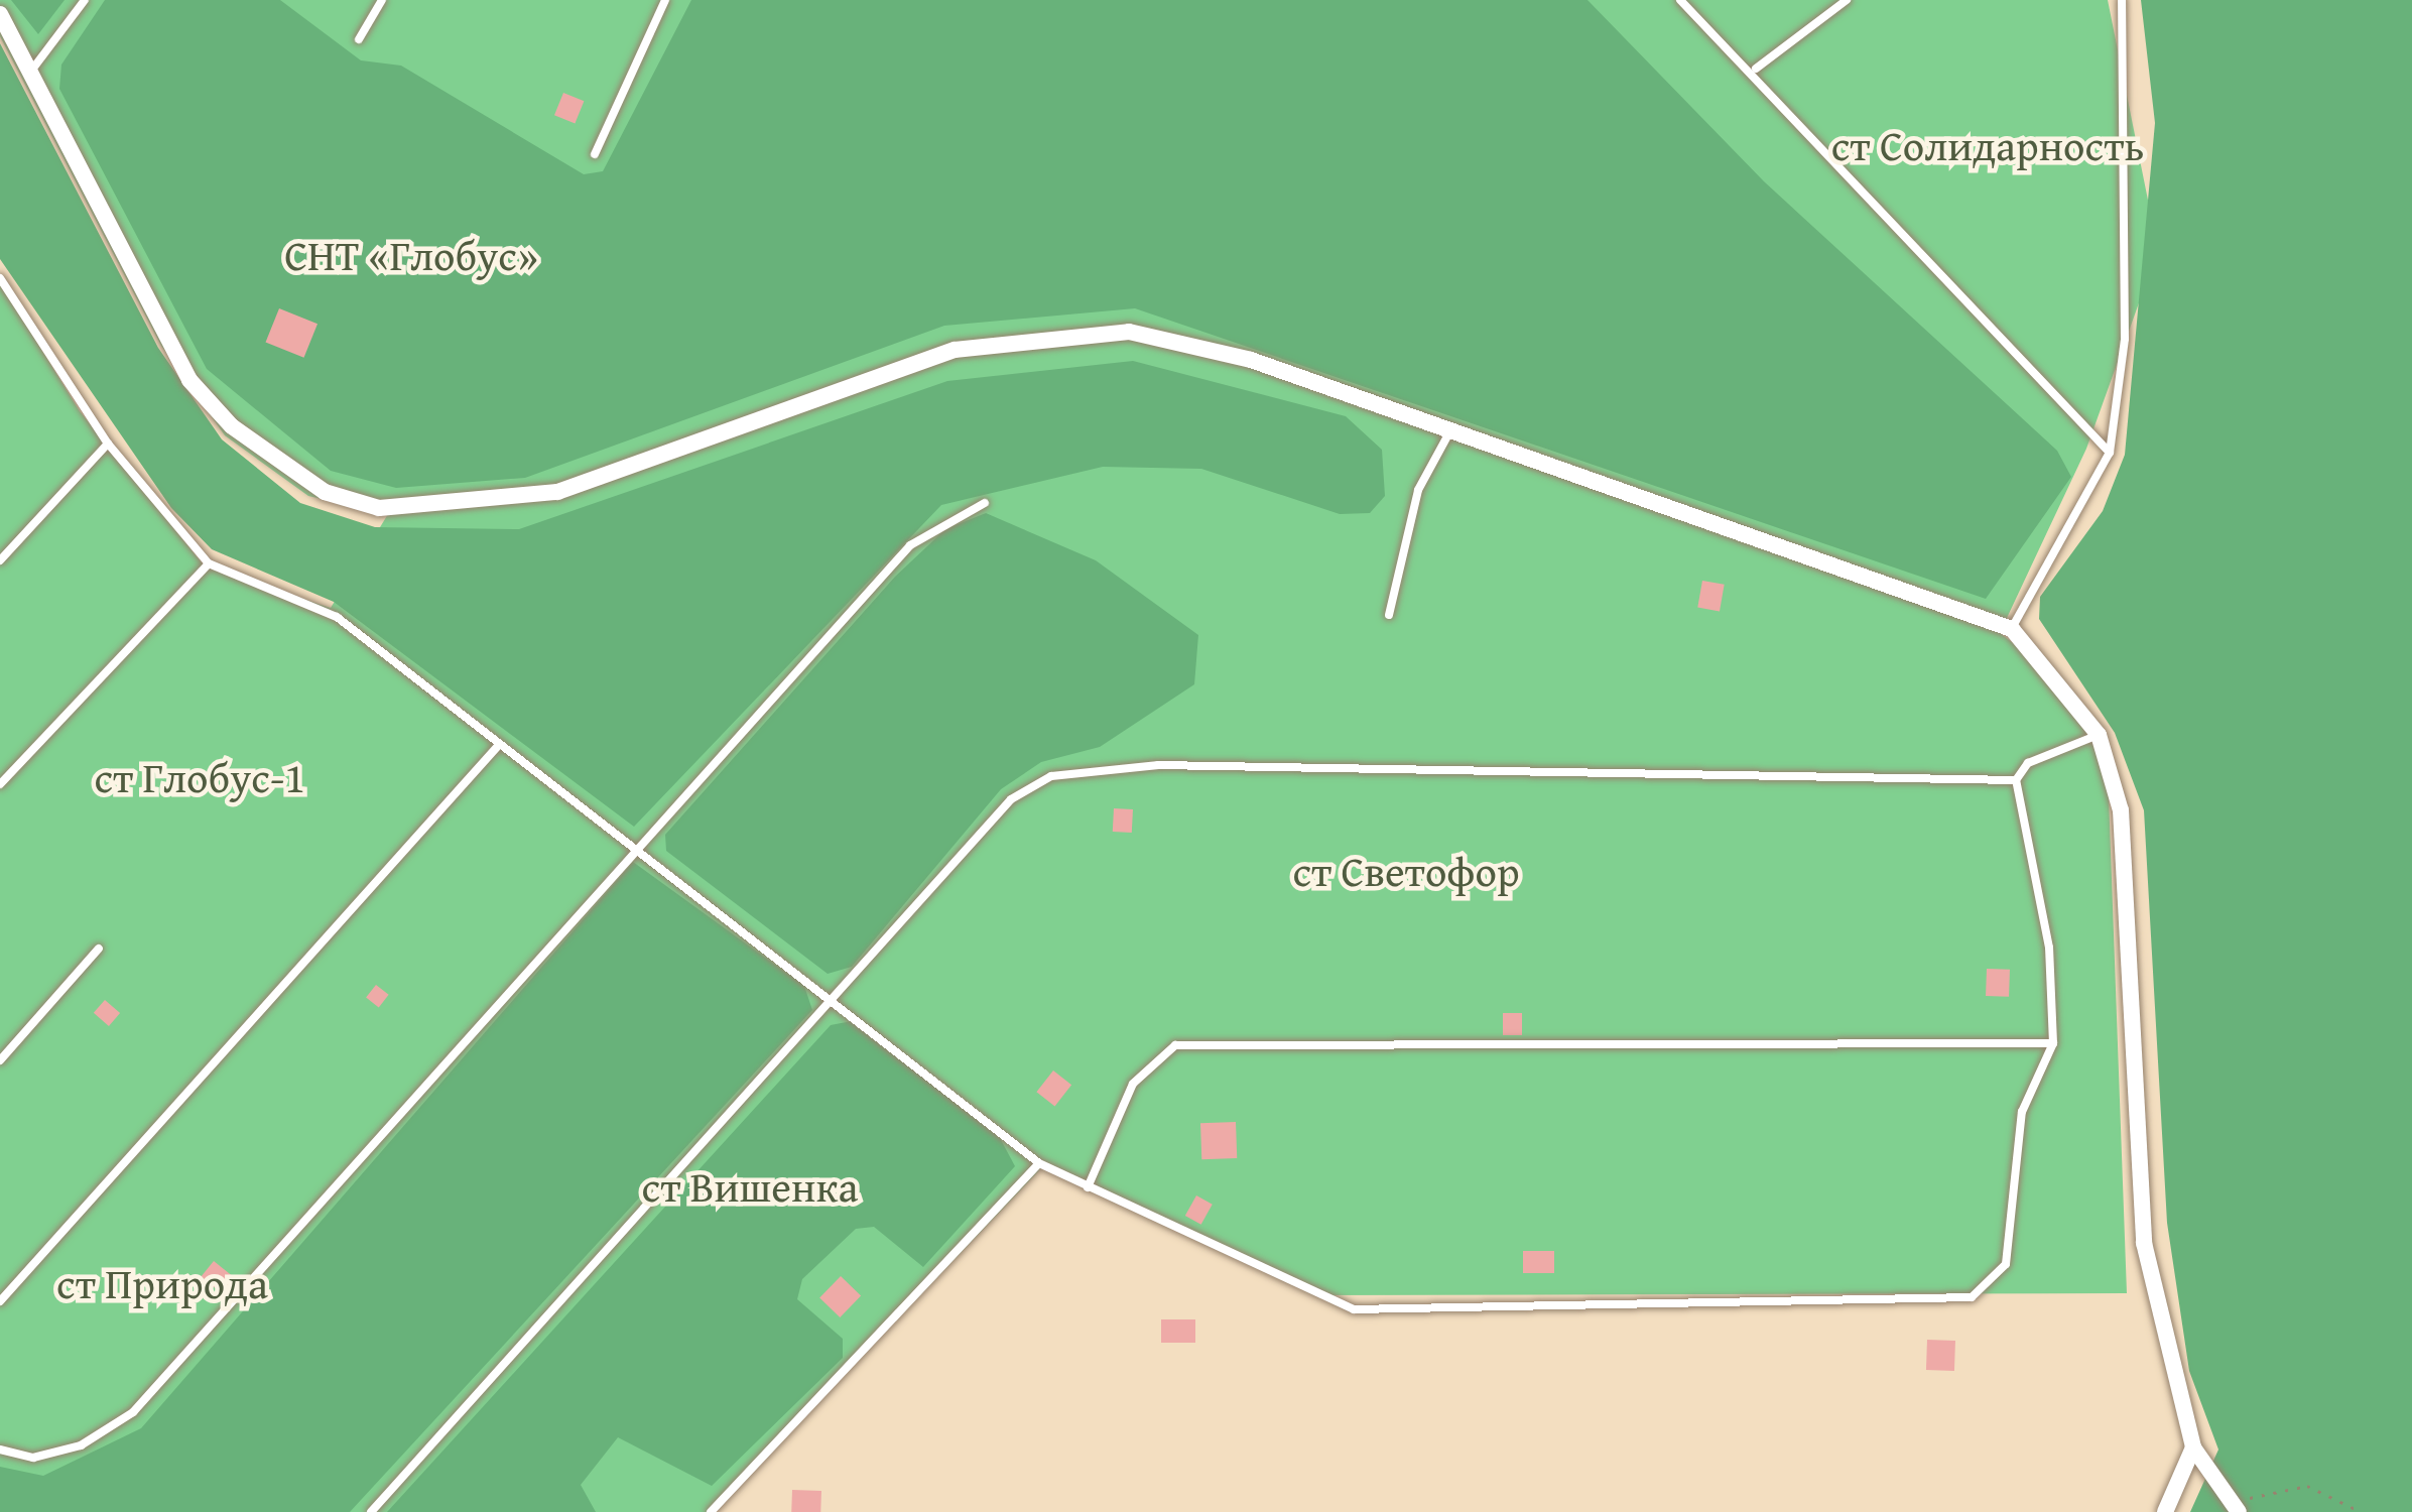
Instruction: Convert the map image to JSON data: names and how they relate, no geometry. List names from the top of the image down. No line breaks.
{"parks":["ст Солидарность","СНТ «Глобус»","ст Глобус-1","ст Светофор","ст Вишенка","ст Природа"]}
